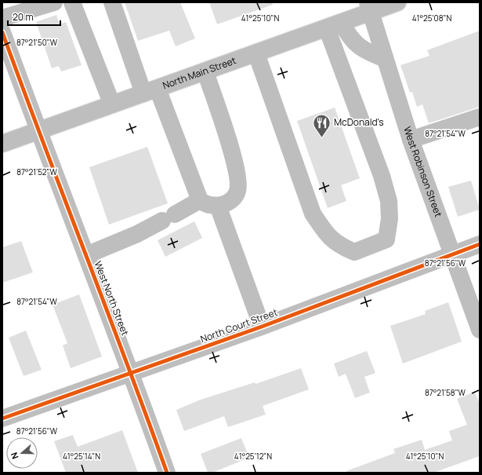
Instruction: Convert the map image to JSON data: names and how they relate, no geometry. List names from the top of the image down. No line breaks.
{"streets":{"street":["North Main Street","West Robinson Street","West North Street","North Court Street"]},"crossings":[["North Main Street","West Robinson Street"],["North Main Street","West North Street"],["West Robinson Street","North Court Street"],["West North Street","North Court Street"]],"places":{"restaurant":["McDonald's"]},"scale_bar":"20 m","north":"left","coordinates":["41°25'10\"N","41°25'08\"N","87°21'50\"W","87°21'54\"W","87°21'52\"W","87°21'56\"W","87°21'58\"W","41°25'14\"N","41°25'12\"N"]}
